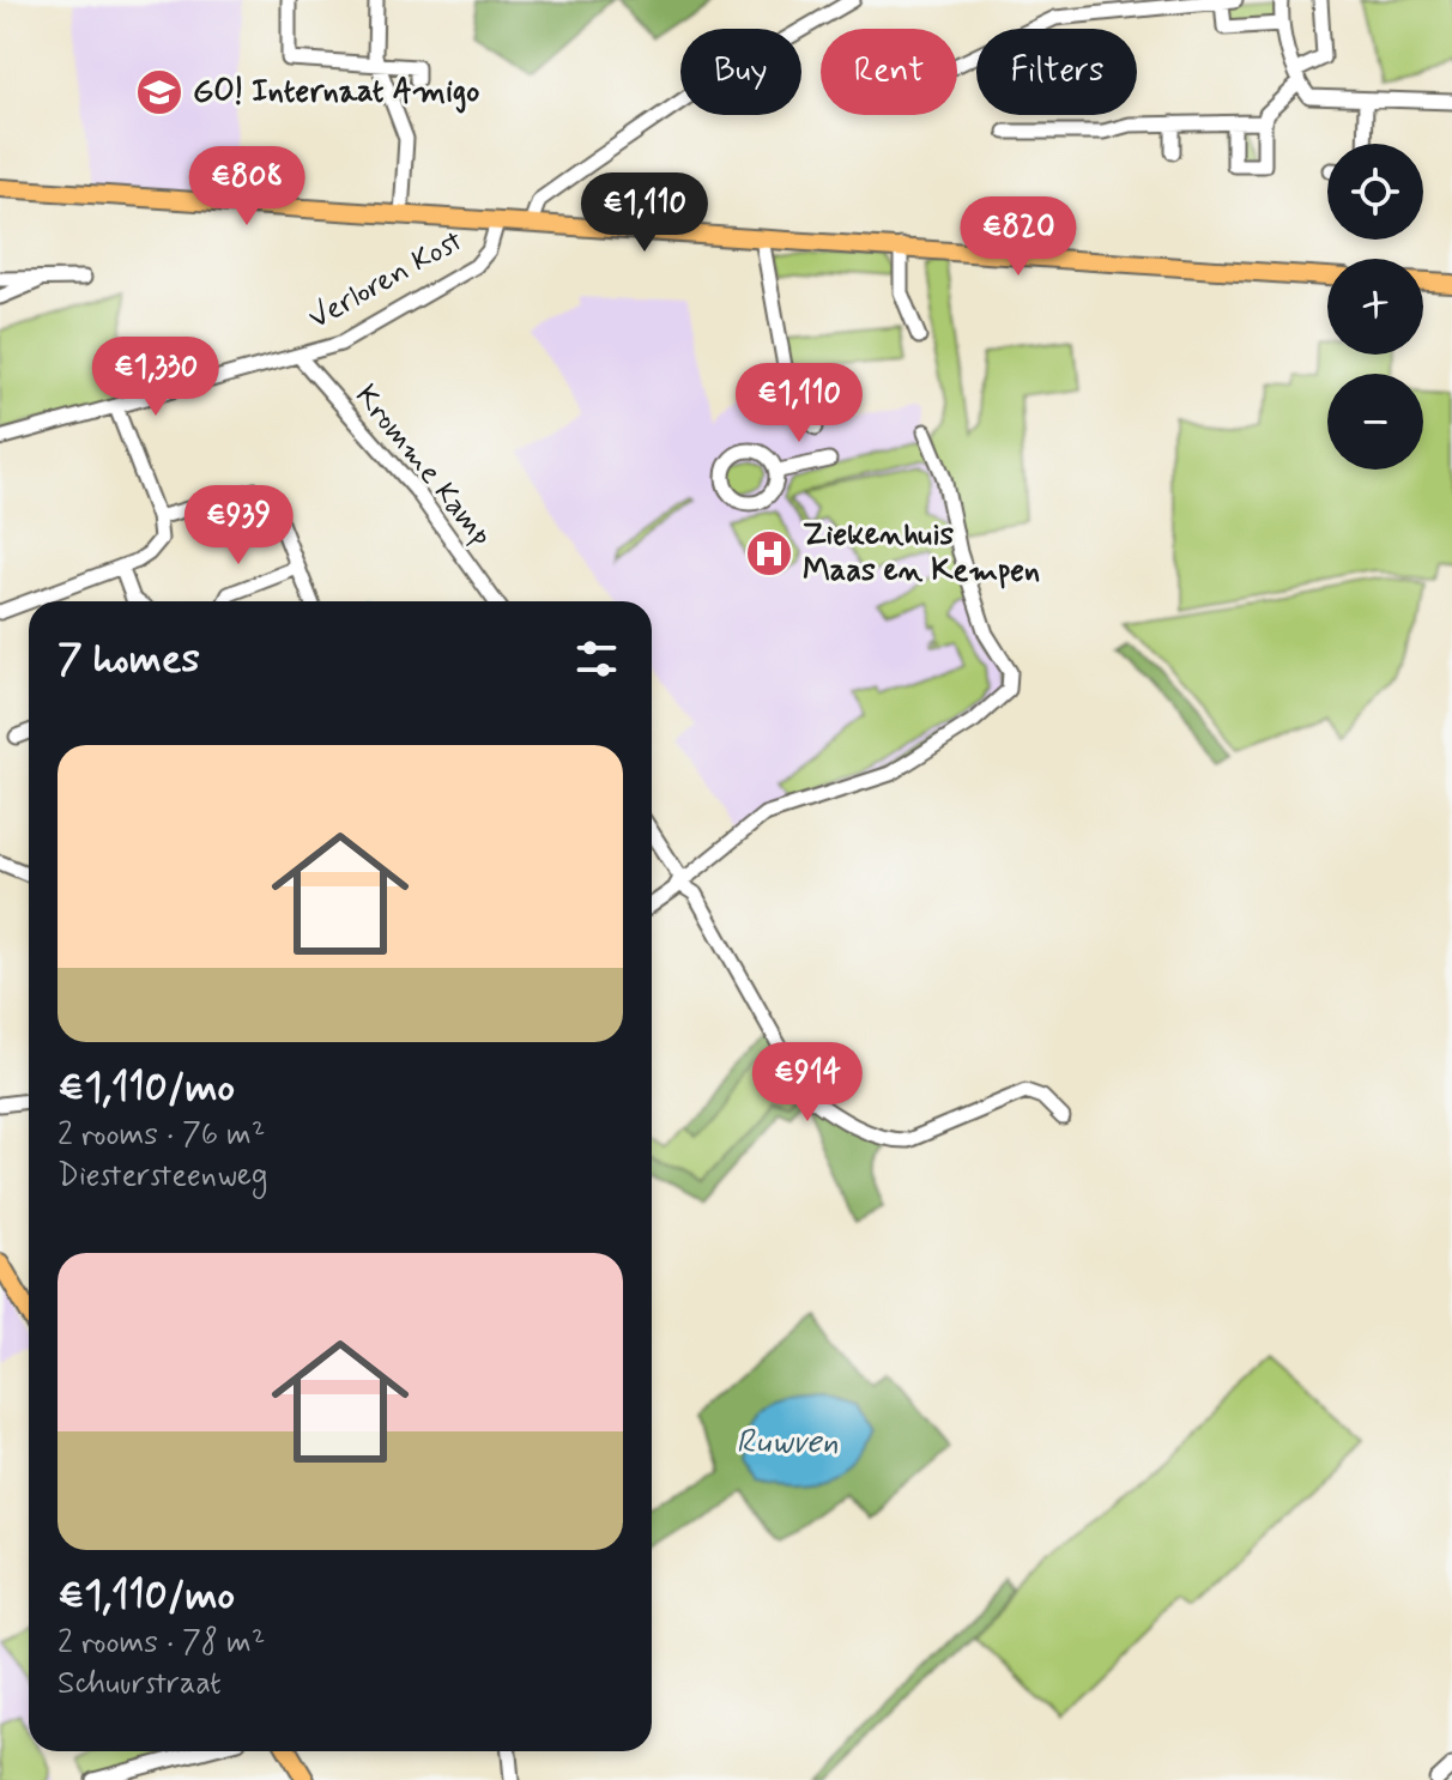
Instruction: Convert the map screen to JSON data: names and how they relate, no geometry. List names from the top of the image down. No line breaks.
{"streets":{"street":["Verloren Kost","Kromme Kamp"]},"crossings":[["Verloren Kost","Kromme Kamp"]],"water":["Ruwven"],"places":{"school or university":["GO! Internaat Amigo"],"hospital":["Ziekenhuis Maas en Kempen"]},"page":{"chip":["Buy","Rent","Filters"],"map_buttons":["+","−"],"price":["€808","€1,110","€820","€1,330","€1,110","€939","€914"],"heading":"7 homes","list":[{"name":"€1,110/mo","note":"2 rooms · 76 m² · Diestersteenweg"},{"name":"€1,110/mo","note":"2 rooms · 78 m² · Schuurstraat"}]}}
